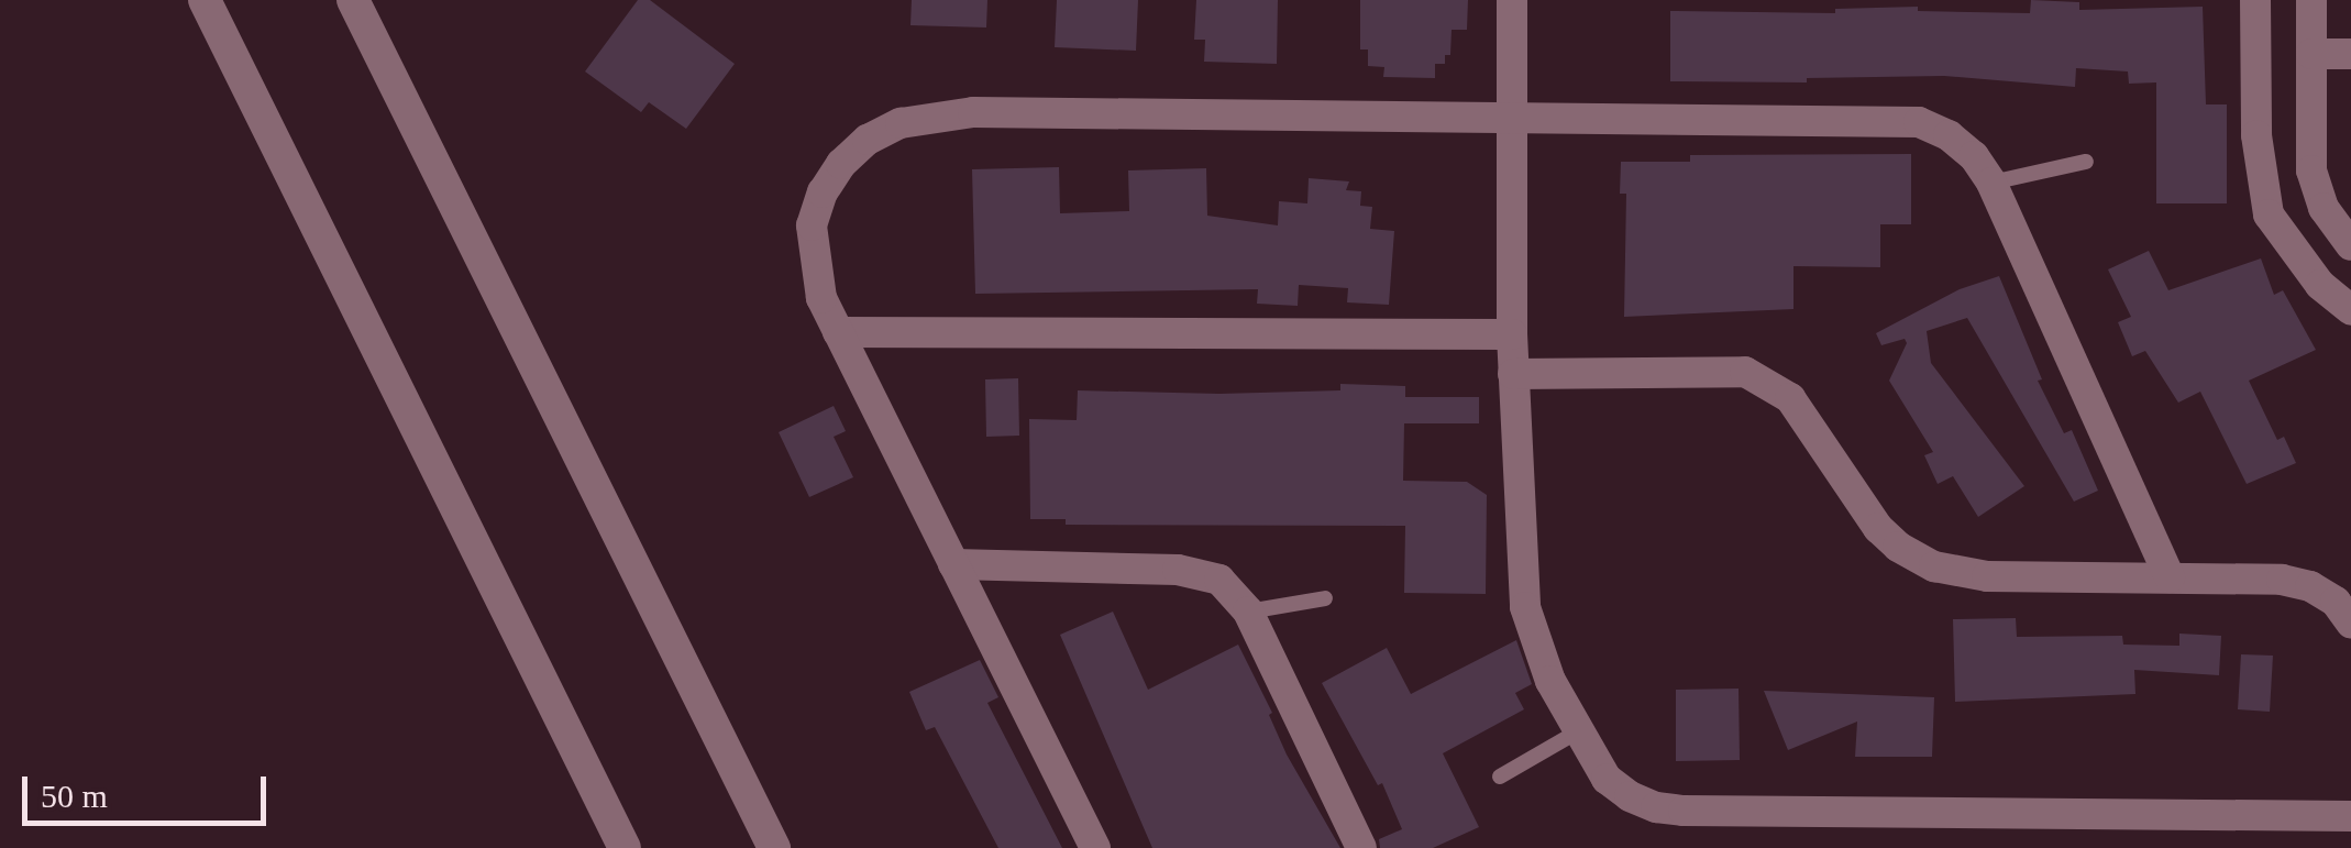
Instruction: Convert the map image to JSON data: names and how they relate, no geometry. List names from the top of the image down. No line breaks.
{"scale_bar":"50 m"}
